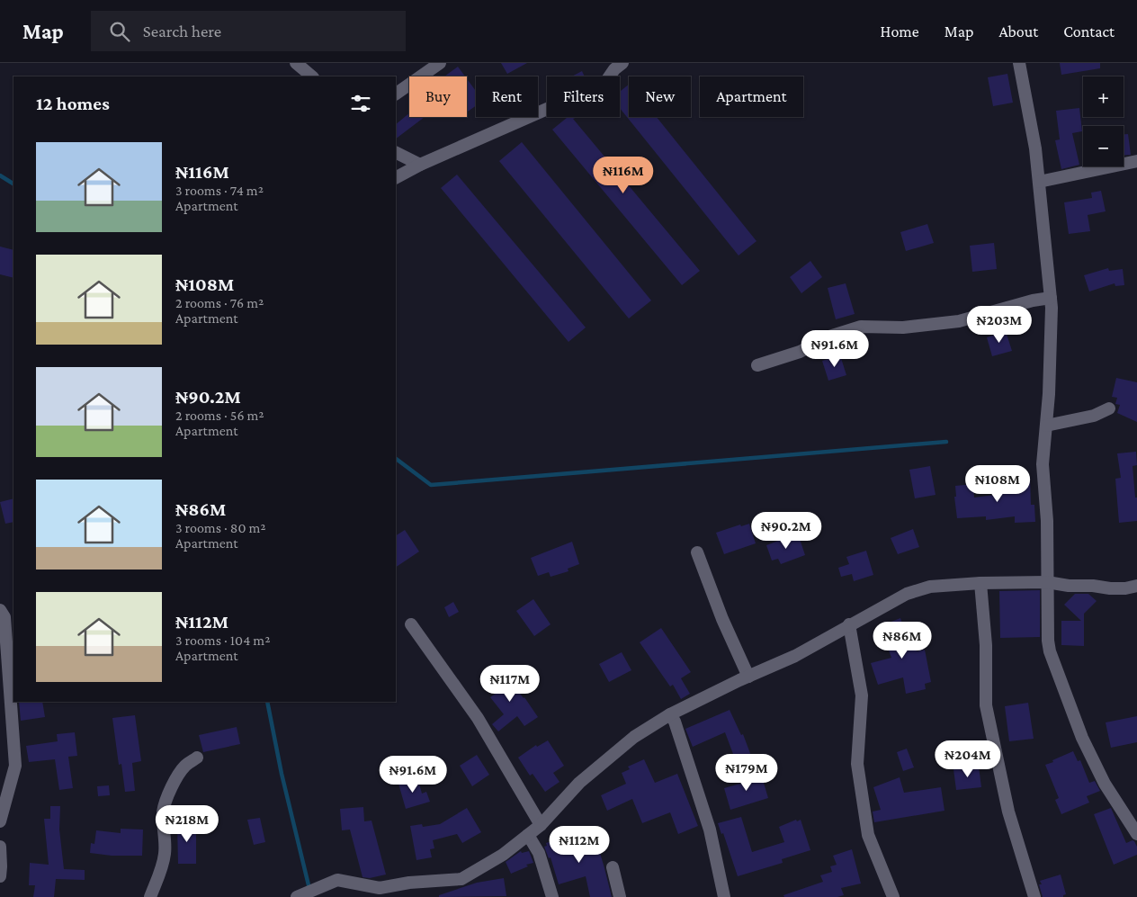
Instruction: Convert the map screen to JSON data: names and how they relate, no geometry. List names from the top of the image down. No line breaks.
{"page":{"header":"Map","search":"Search here","nav":["Home","Map","About","Contact"],"map_buttons":["+","−"],"chip":["Buy","Rent","Filters","New","Apartment"],"heading":"12 homes","list":[{"name":"₦116M","note":"3 rooms · 74 m² · Apartment"},{"name":"₦108M","note":"2 rooms · 76 m² · Apartment"},{"name":"₦90.2M","note":"2 rooms · 56 m² · Apartment"},{"name":"₦86M","note":"3 rooms · 80 m² · Apartment"},{"name":"₦112M","note":"3 rooms · 104 m² · Apartment"}],"price":["₦116M","₦203M","₦91.6M","₦108M","₦90.2M","₦86M","₦117M","₦204M","₦179M","₦91.6M","₦218M","₦112M"]}}
